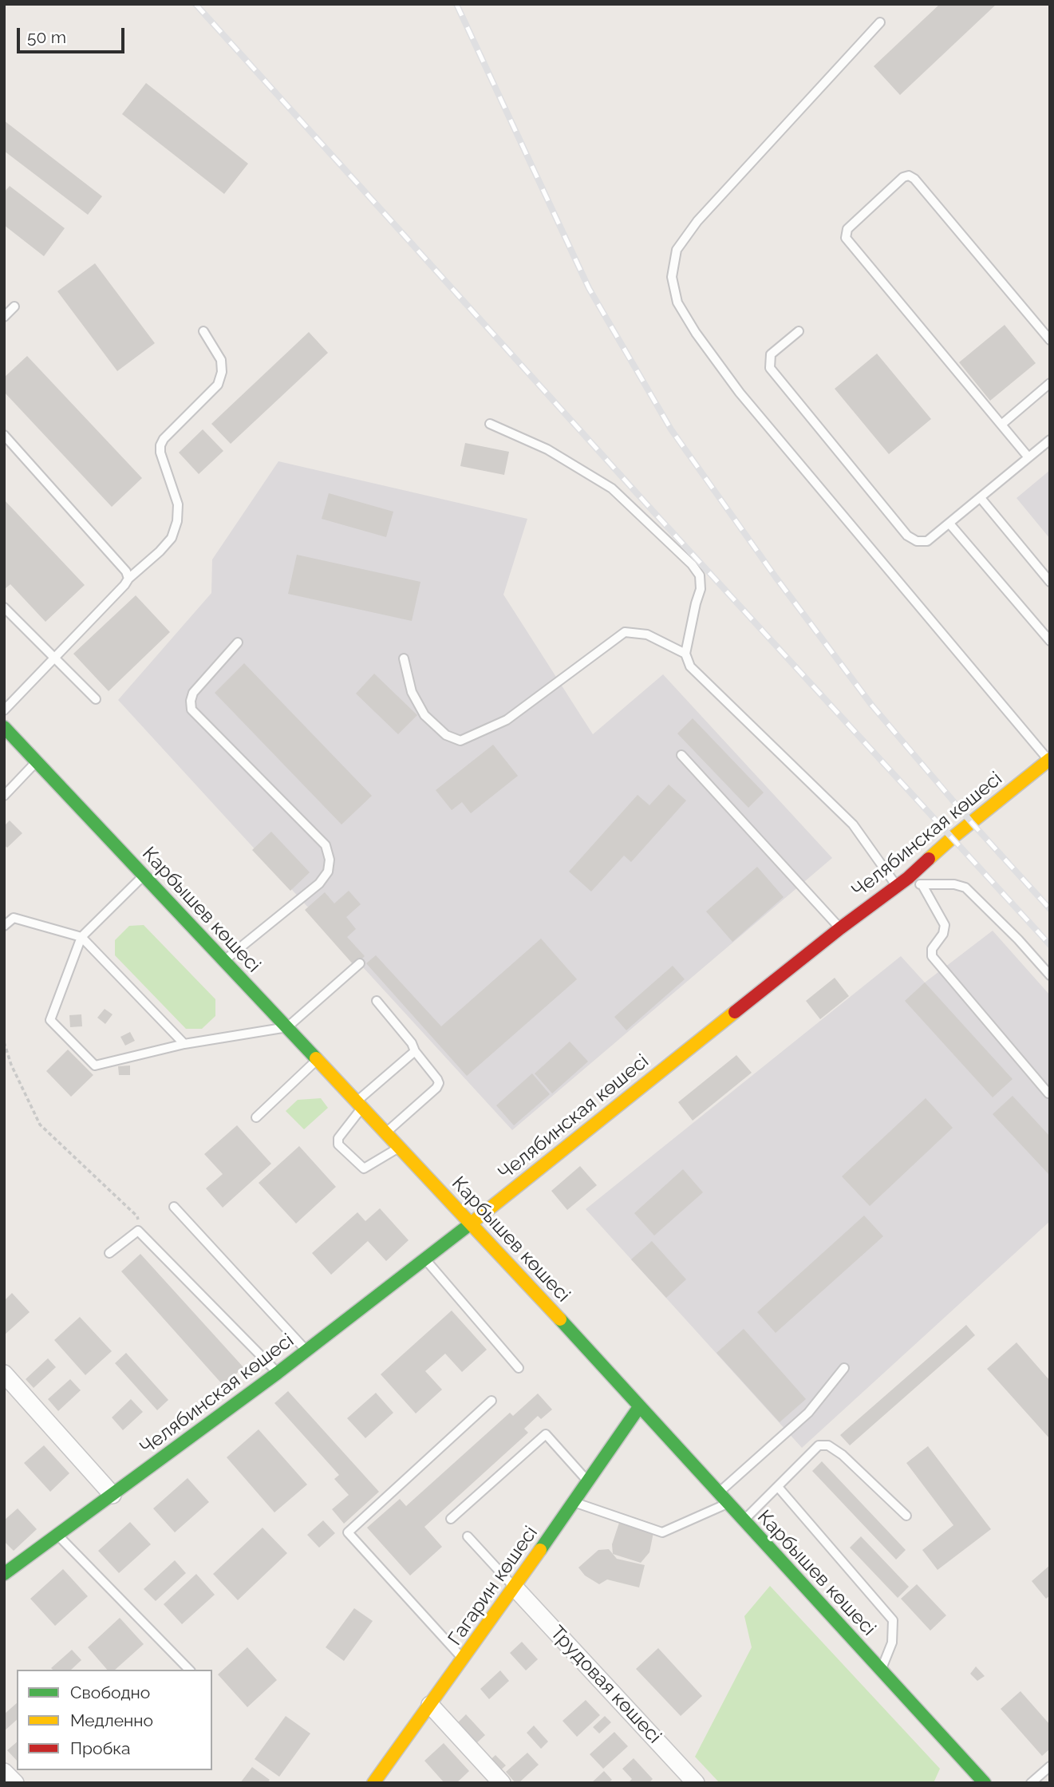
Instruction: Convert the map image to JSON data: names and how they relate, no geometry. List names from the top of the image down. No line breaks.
{"streets":{"street":["Челябинская көшесі","Карбышев көшесі","Гагарин көшесі","Трудовая көшесі"]},"crossings":[["Челябинская көшесі","Карбышев көшесі"],["Карбышев көшесі","Гагарин көшесі"],["Гагарин көшесі","Трудовая көшесі"]],"legend":["Свободно","Медленно","Пробка"],"scale_bar":"50 m"}
